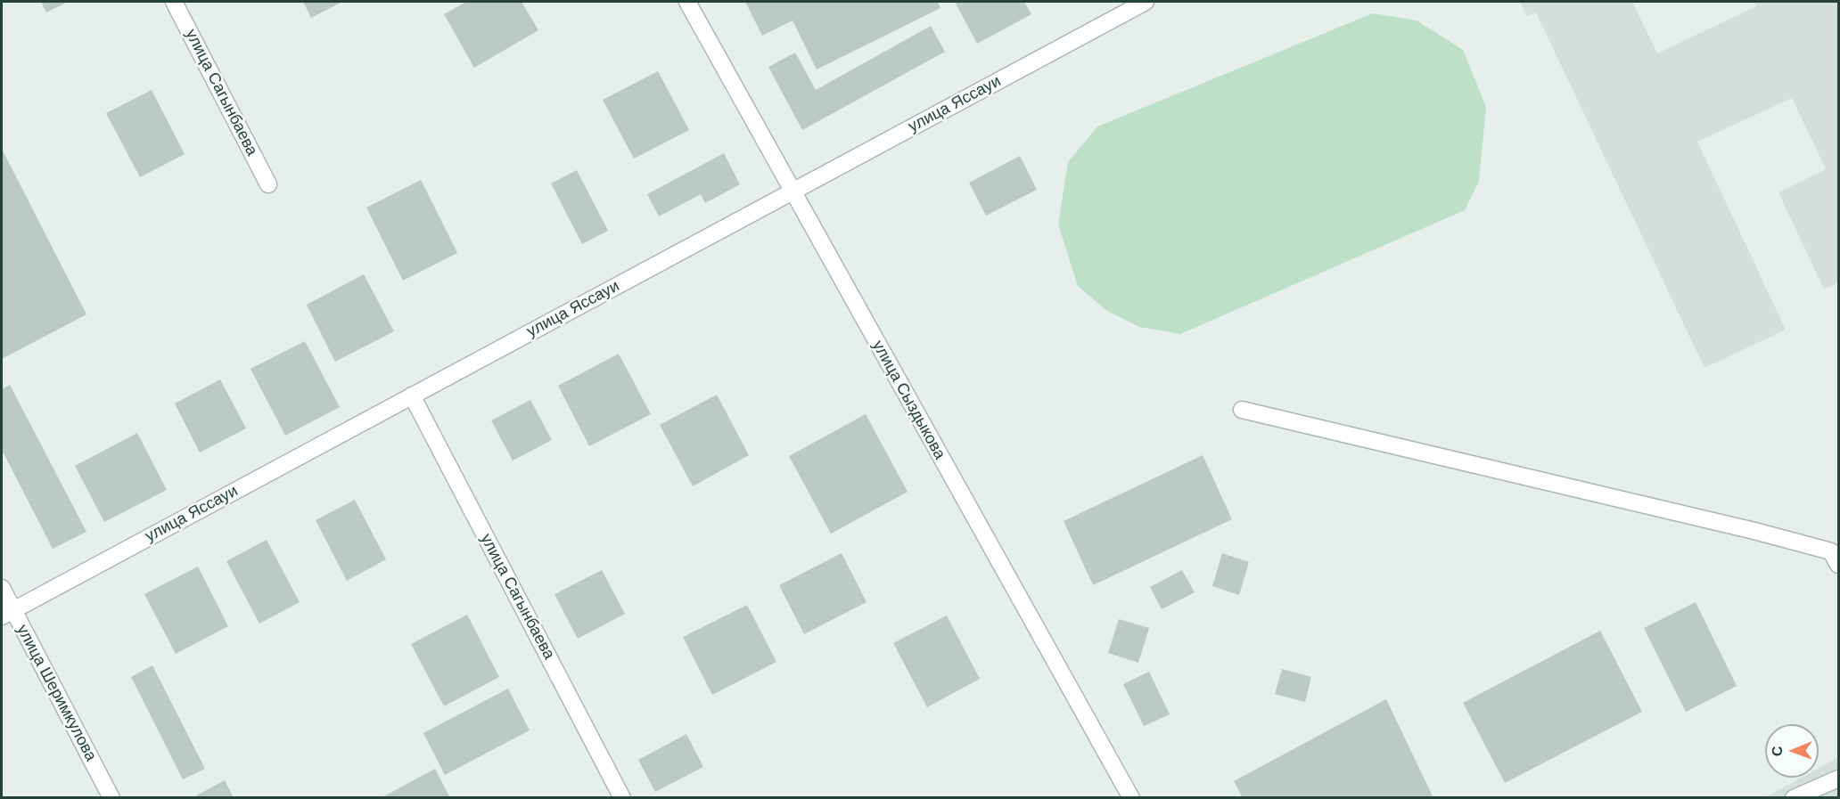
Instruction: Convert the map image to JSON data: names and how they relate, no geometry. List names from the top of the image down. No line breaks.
{"streets":{"street":["улица Сагынбаева","улица Яссауи","улица Сыздыкова","улица Шеримкулова"]},"crossings":[["улица Сагынбаева","улица Яссауи"],["улица Яссауи","улица Сыздыкова"],["улица Яссауи","улица Шеримкулова"]],"north":"left"}
